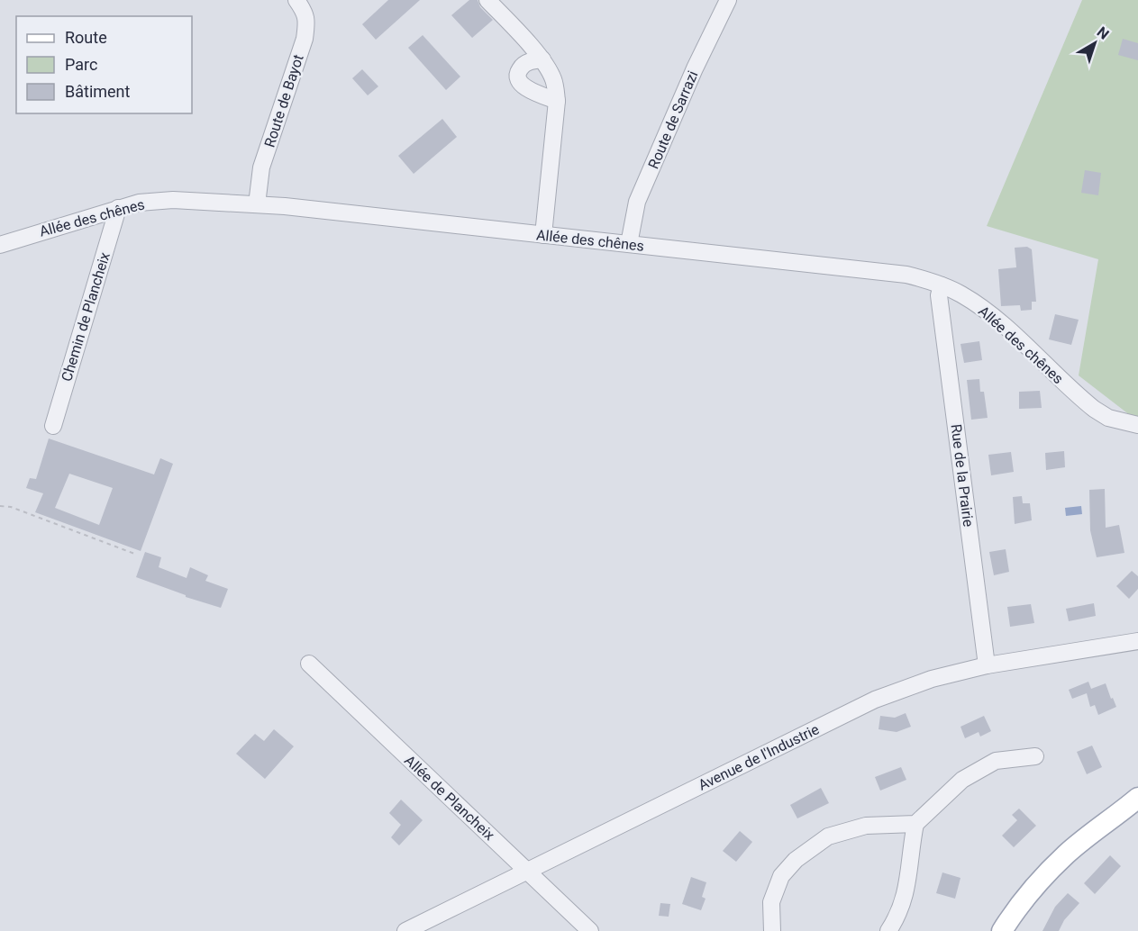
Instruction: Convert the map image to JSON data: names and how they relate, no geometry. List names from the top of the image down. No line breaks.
{"streets":{"street":["Route de Bayot","Route de Sarrazi","Allée des chênes","Chemin de Plancheix","Rue de la Prairie","Avenue de l'Industrie","Allée de Plancheix"]},"crossings":[["Route de Bayot","Allée des chênes"],["Route de Sarrazi","Allée des chênes"],["Allée des chênes","Chemin de Plancheix"],["Allée des chênes","Rue de la Prairie"],["Rue de la Prairie","Avenue de l'Industrie"],["Avenue de l'Industrie","Allée de Plancheix"]],"legend":["Route","Parc","Bâtiment"],"north":"top right"}
